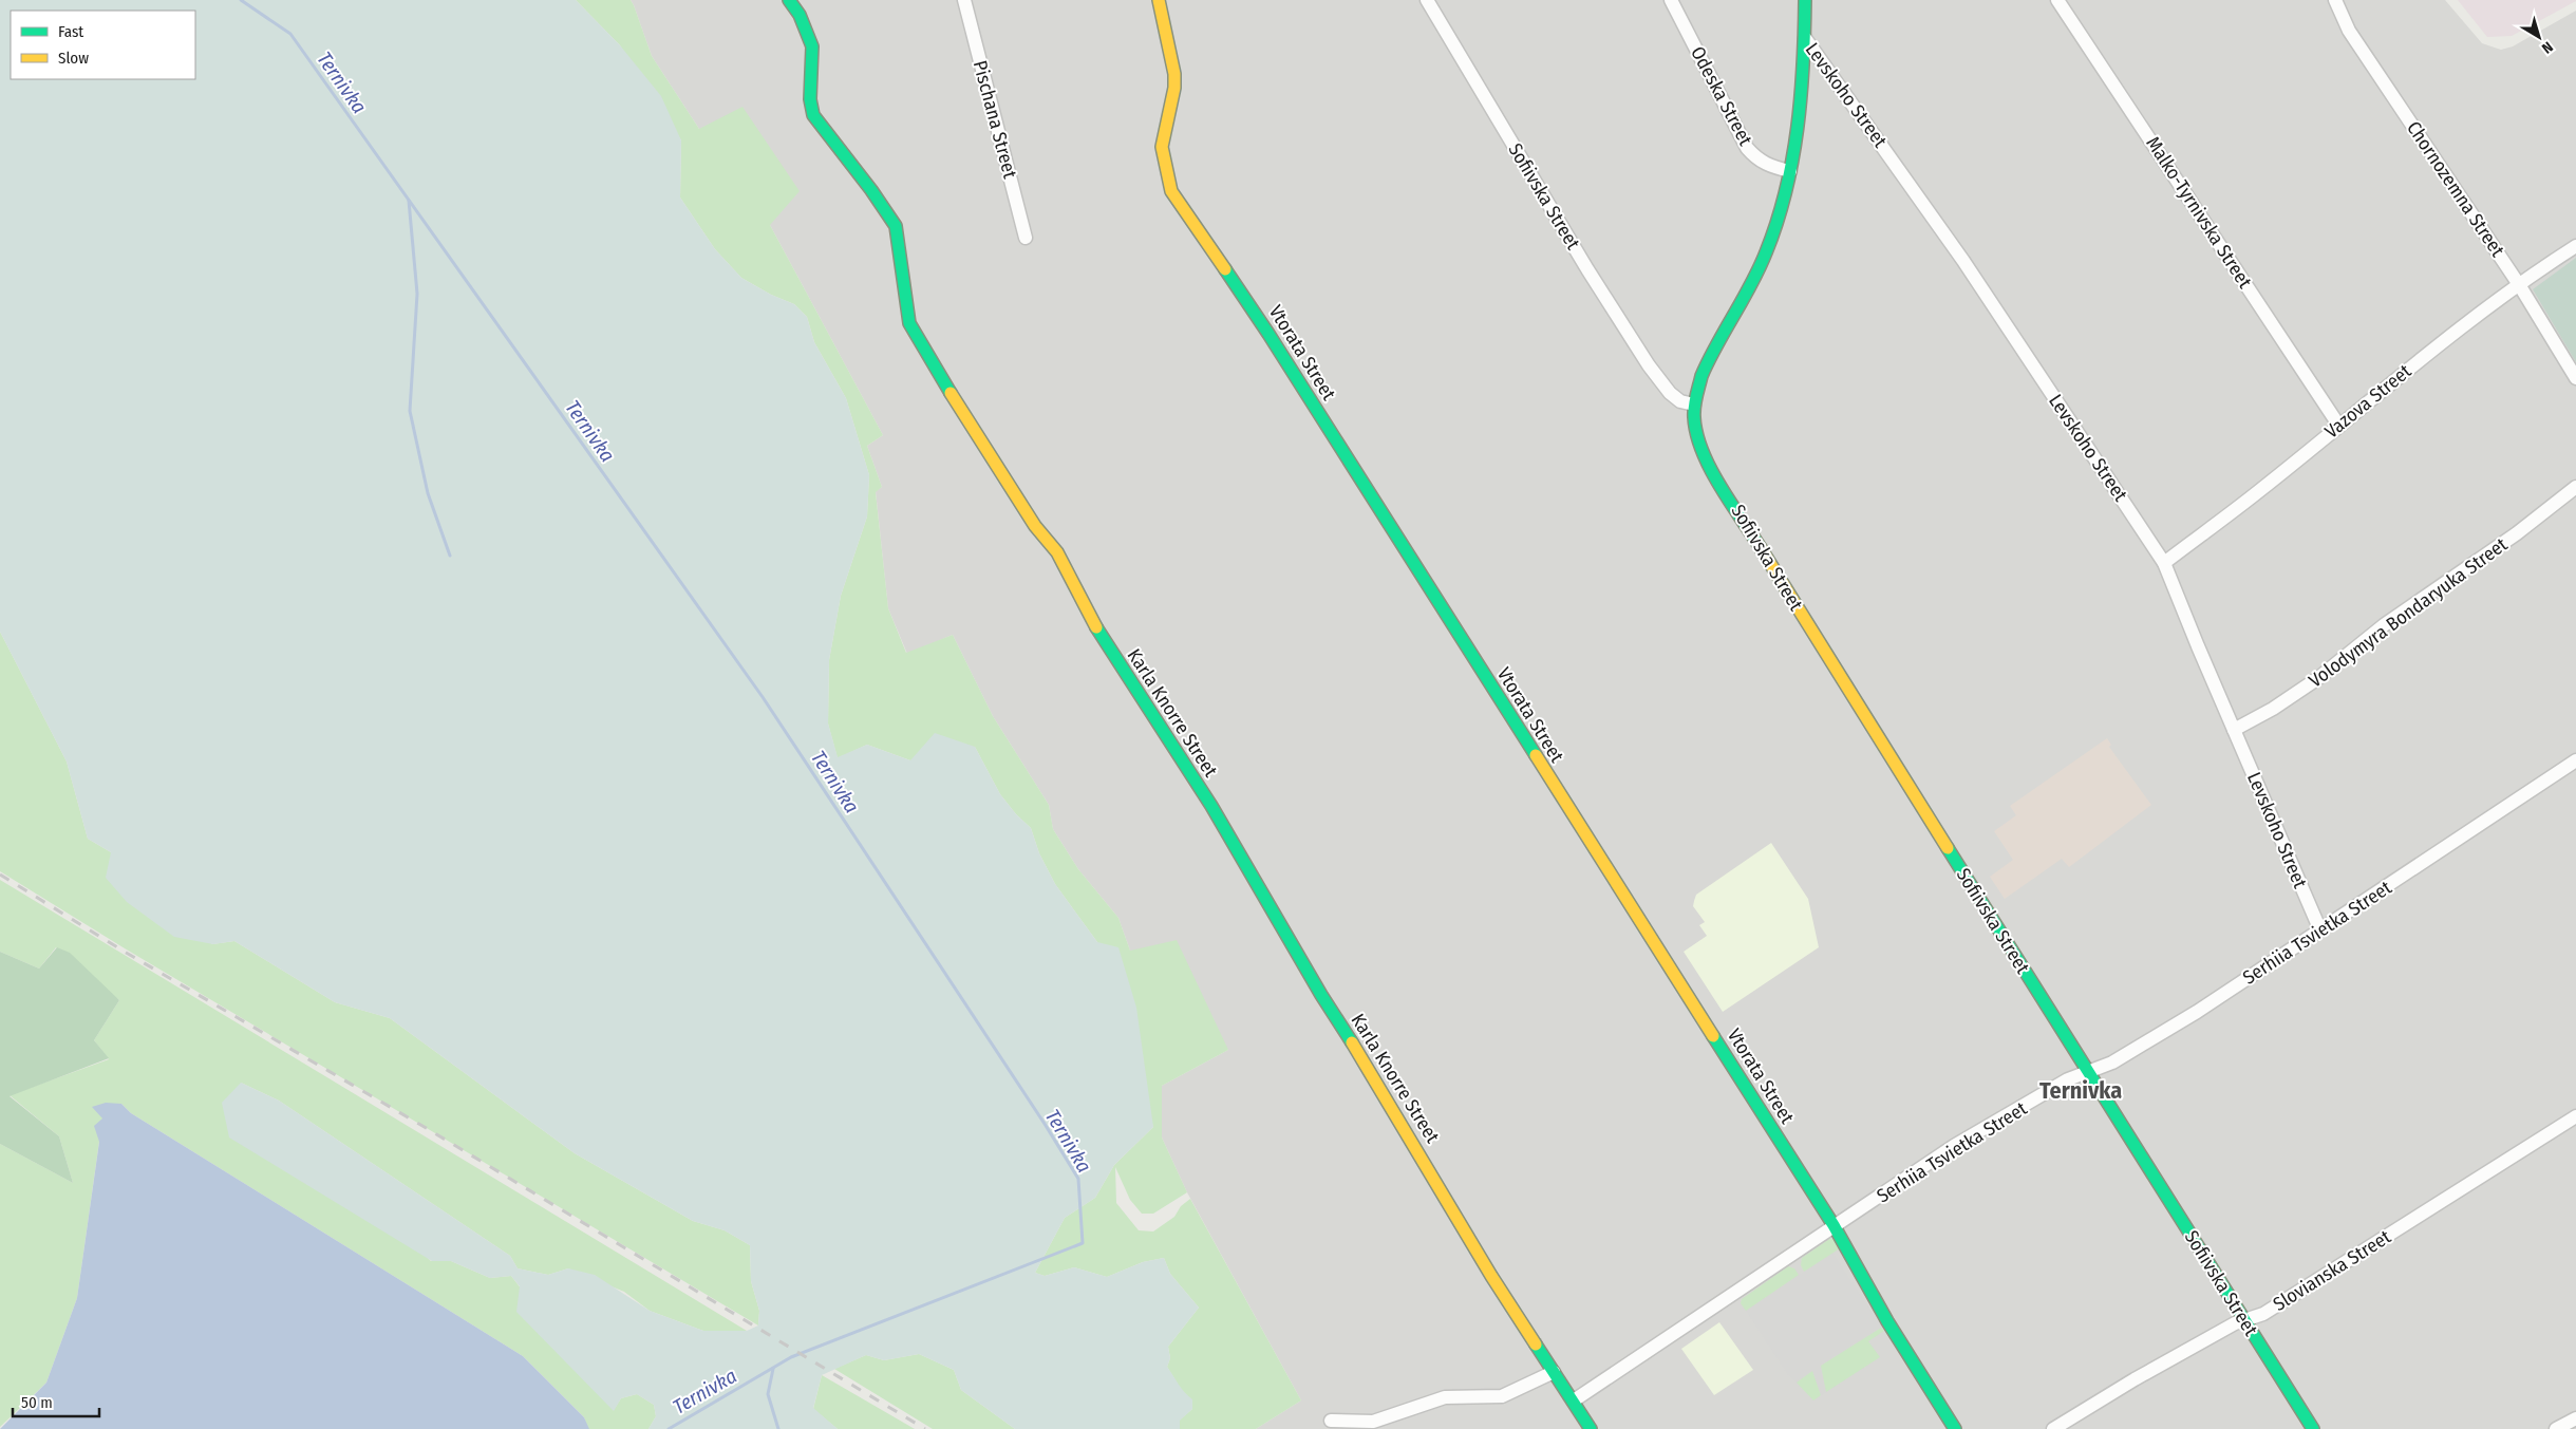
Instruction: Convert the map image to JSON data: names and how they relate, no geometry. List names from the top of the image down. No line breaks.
{"streets":{"street":["Levskoho Street","Odeska Street","Pischana Street","Chornozemna Street","Sofiivska Street","Malko-Tyrnivska Street","Vtorata Street","Vazova Street","Volodymyra Bondaryuka Street","Karla Knorre Street","Serhiia Tsvietka Street","Slovianska Street"]},"crossings":[["Levskoho Street","Sofiivska Street"],["Levskoho Street","Vazova Street"],["Levskoho Street","Volodymyra Bondaryuka Street"],["Levskoho Street","Serhiia Tsvietka Street"],["Odeska Street","Sofiivska Street"],["Chornozemna Street","Vazova Street"],["Sofiivska Street","Serhiia Tsvietka Street"],["Sofiivska Street","Slovianska Street"],["Malko-Tyrnivska Street","Vazova Street"],["Vtorata Street","Serhiia Tsvietka Street"],["Karla Knorre Street","Serhiia Tsvietka Street"]],"districts":["Ternivka"],"water":["Ternivka"],"legend":["Fast","Slow"],"scale_bar":"50 m","north":"bottom right"}
